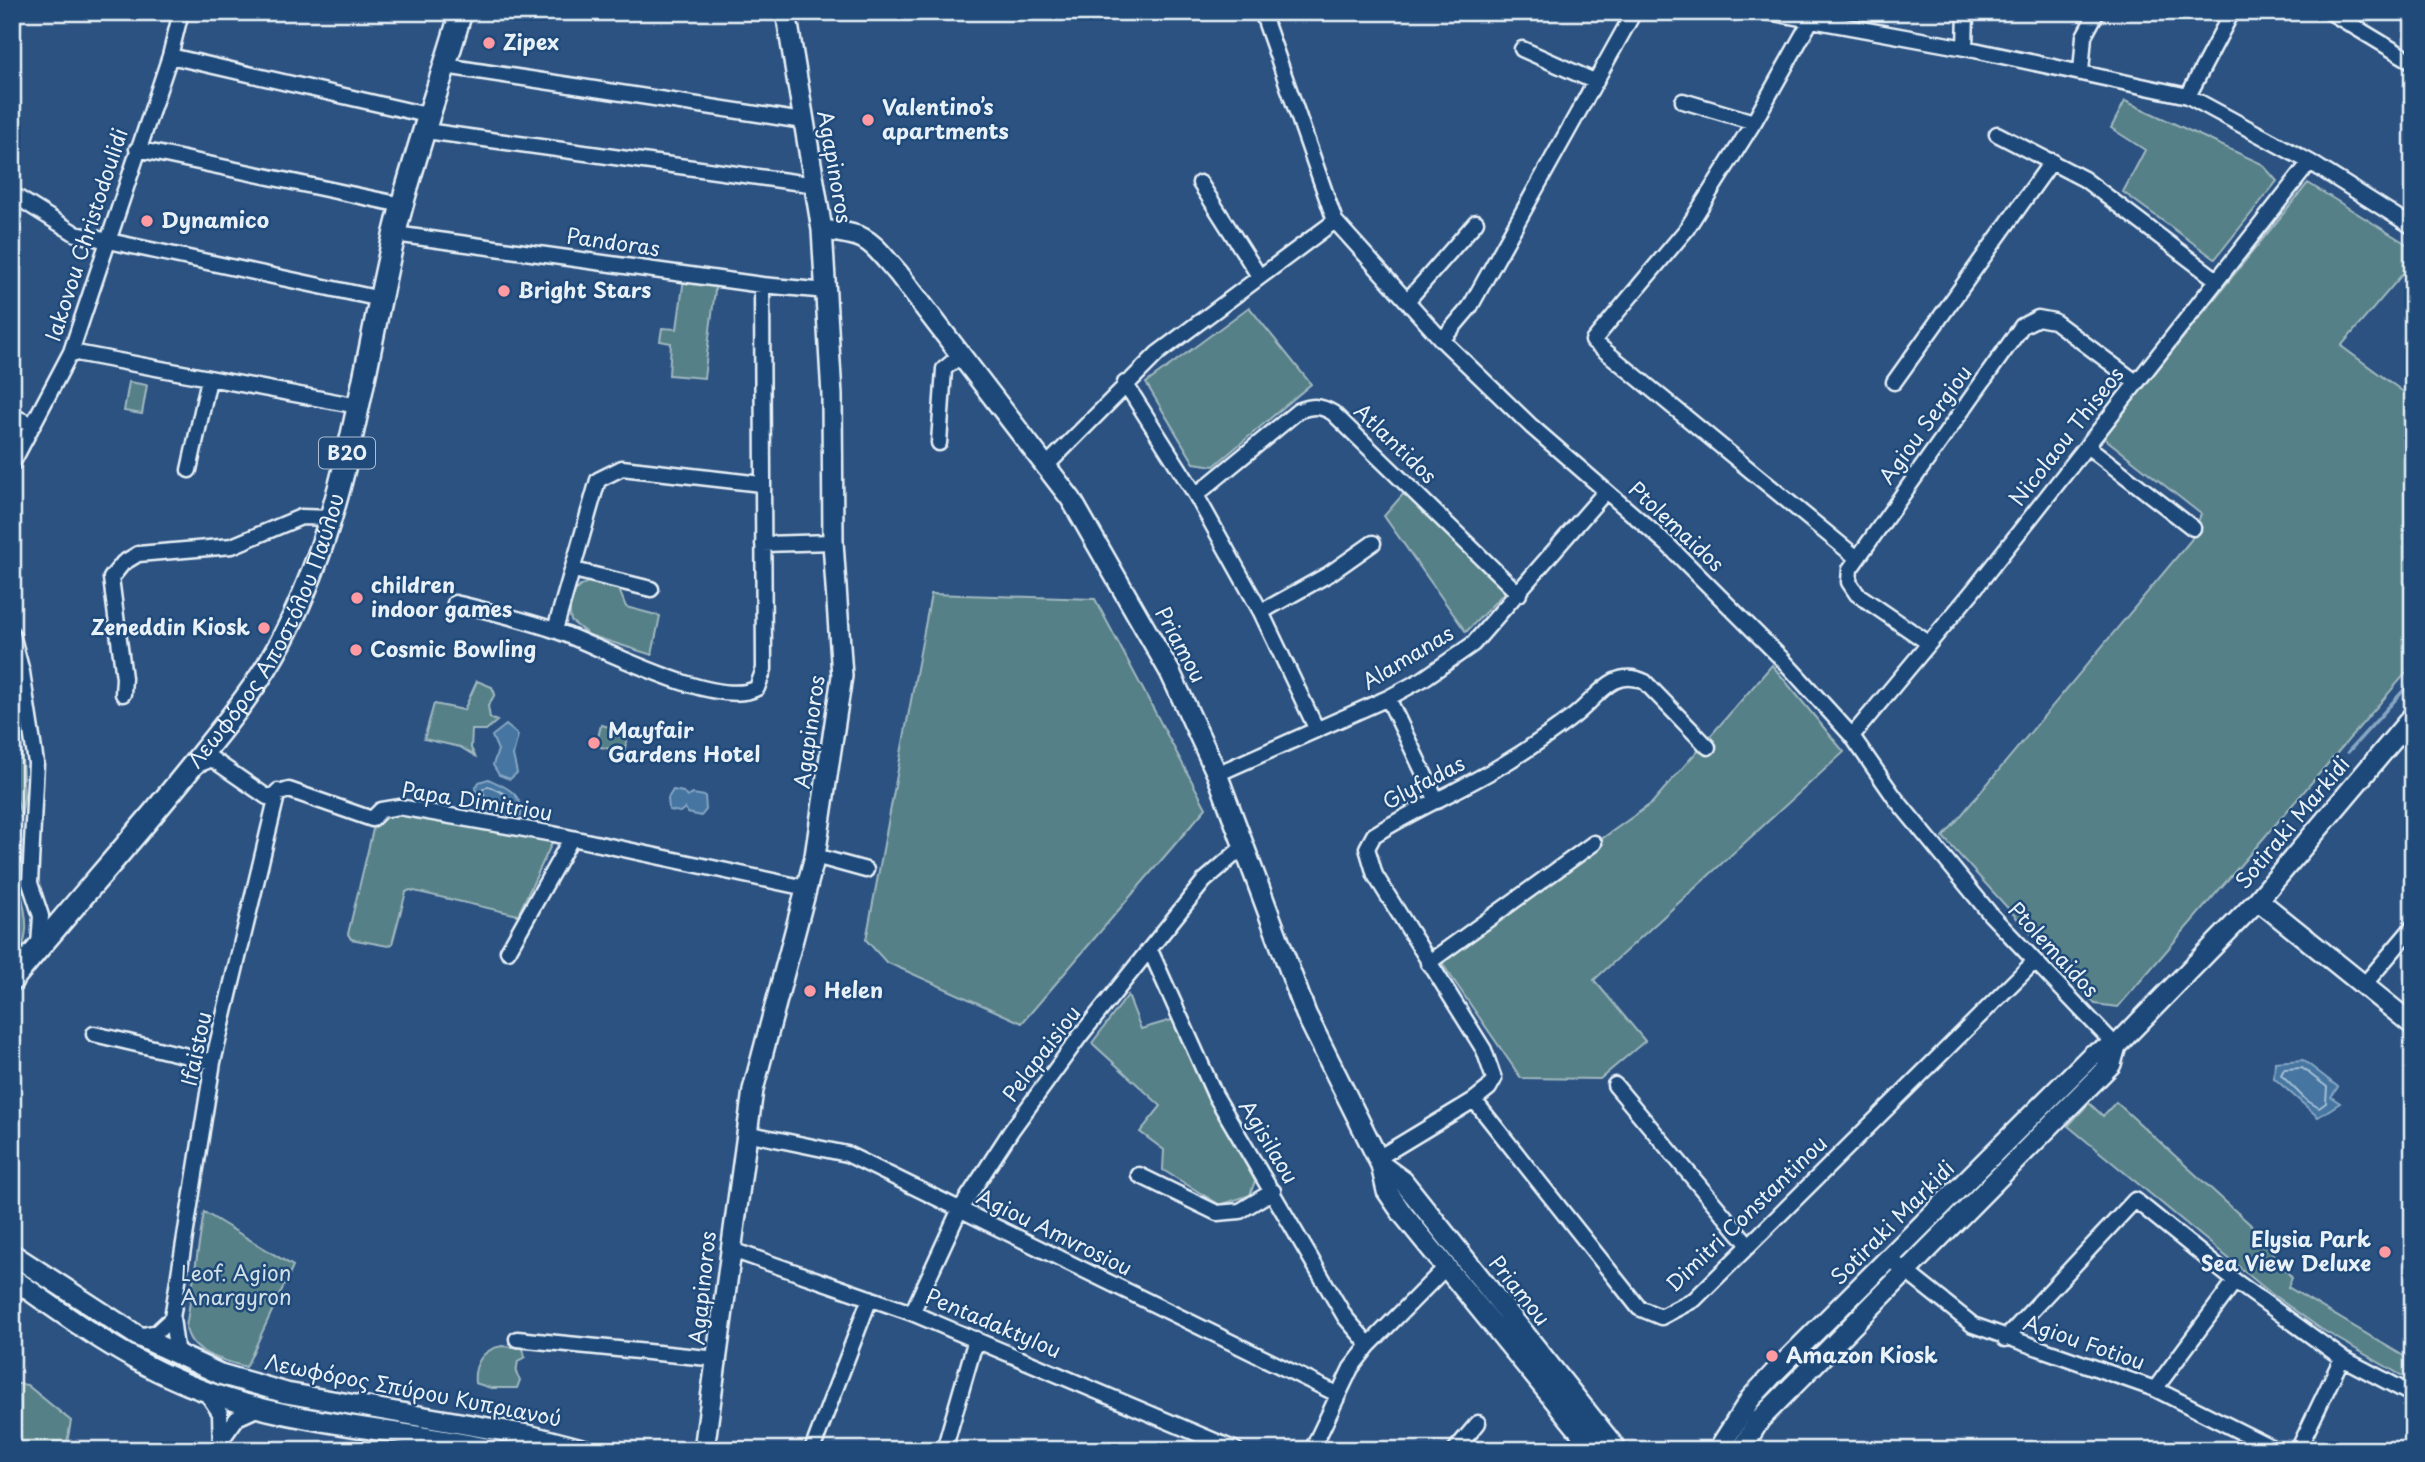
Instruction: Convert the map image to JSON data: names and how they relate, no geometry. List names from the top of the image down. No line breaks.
{"streets":{"main road":["B20","Λεωφόρος Αποστόλου Παύλου"],"street":["Agapinoros","Iakovou Christodoulidi","Pandoras","Agiou Sergiou","Nicolaou Thiseos","Atlantidos","Ptolemaidos","Priamou","Alamanas","Glyfadas","Papa Dimitriou","Sotiraki Markidi","Ifaistou","Pelapaisiou","Agisilaou","Dimitri Constantinou","Agiou Amvrosiou","Pentadaktylou","Agiou Fotiou","Λεωφόρος Σπύρου Κυπριανού"]},"crossings":[["Agapinoros","Pandoras"],["Agapinoros","Priamou"],["Agapinoros","Papa Dimitriou"],["Agapinoros","Agiou Amvrosiou"],["Agapinoros","Pentadaktylou"],["Pandoras","Λεωφόρος Αποστόλου Παύλου"],["Agiou Sergiou","Nicolaou Thiseos"],["Nicolaou Thiseos","Ptolemaidos"],["Atlantidos","Alamanas"],["Ptolemaidos","Alamanas"],["Ptolemaidos","Sotiraki Markidi"],["Ptolemaidos","Dimitri Constantinou"],["Λεωφόρος Αποστόλου Παύλου","Papa Dimitriou"],["Priamou","Alamanas"],["Priamou","Pelapaisiou"],["Glyfadas","Dimitri Constantinou"],["Papa Dimitriou","Ifaistou"],["Sotiraki Markidi","Agiou Fotiou"],["Ifaistou","Λεωφόρος Σπύρου Κυπριανού"],["Pelapaisiou","Agisilaou"],["Pelapaisiou","Agiou Amvrosiou"],["Pelapaisiou","Pentadaktylou"]],"parks":["Leof. Agion Anargyron"],"places":["Zipex","Valentino’s apartments","Dynamico","Bright Stars","children indoor games","Zeneddin Kiosk","Cosmic Bowling","Mayfair Gardens Hotel","Helen","Elysia Park Sea View Deluxe","Amazon Kiosk"]}
